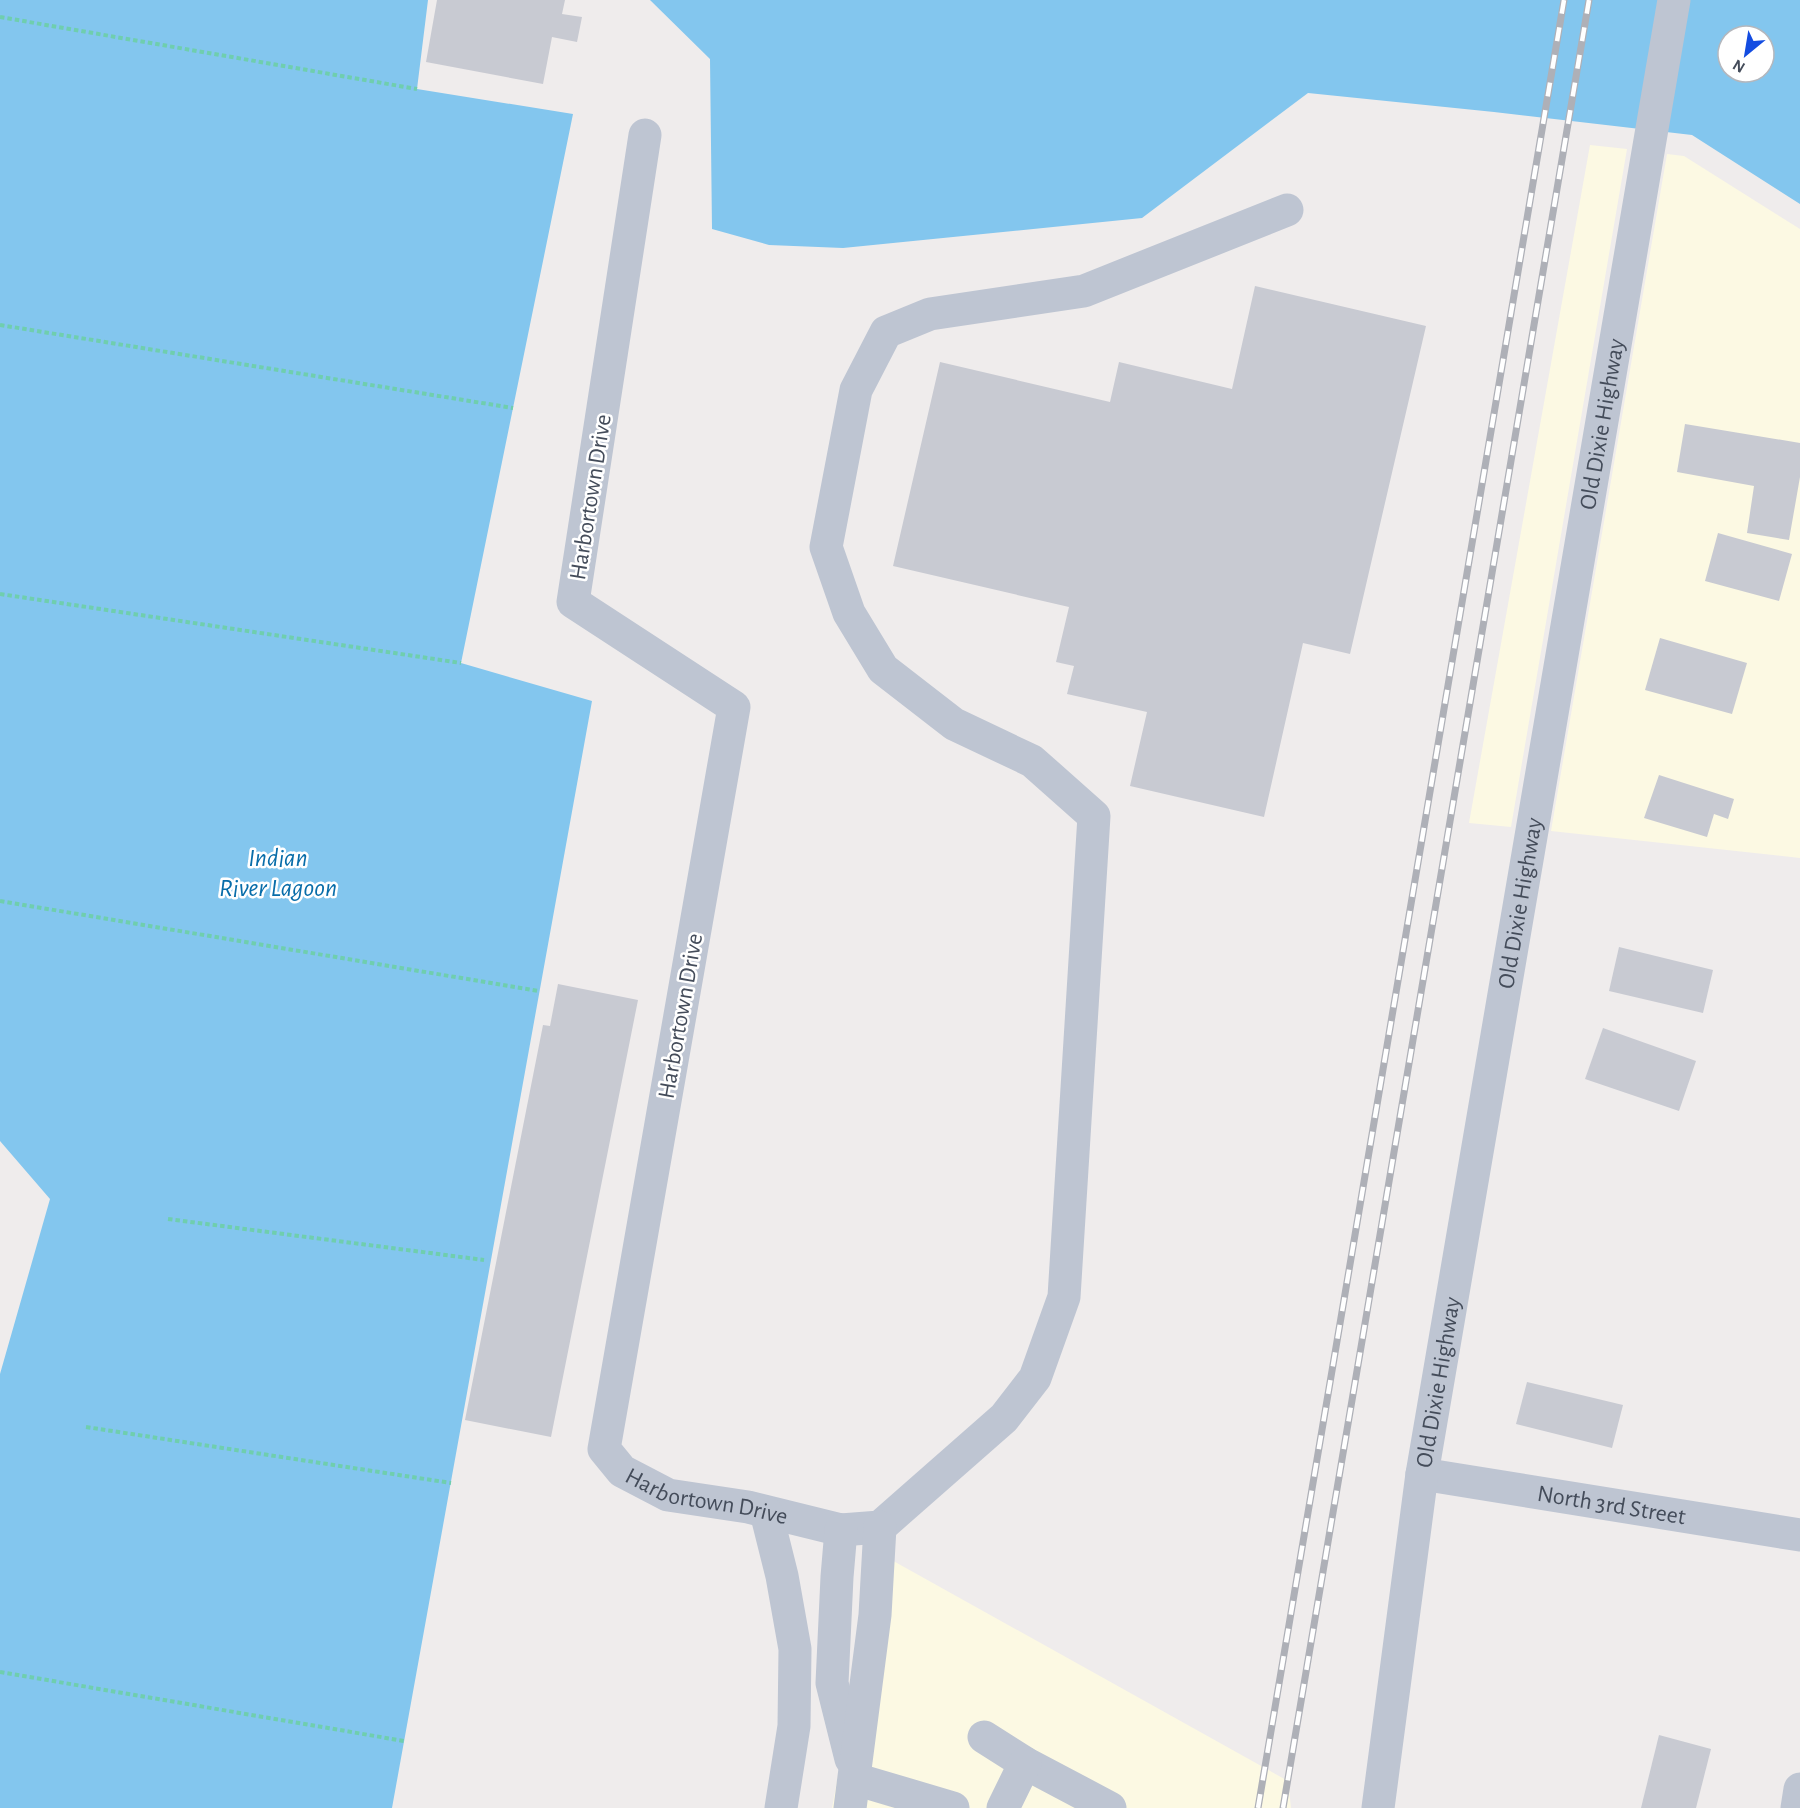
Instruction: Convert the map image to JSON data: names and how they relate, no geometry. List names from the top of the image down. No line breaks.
{"streets":{"street":["Old Dixie Highway","Harbortown Drive","North 3rd Street"]},"crossings":[["Old Dixie Highway","North 3rd Street"]],"water":["Indian River Lagoon"],"north":"bottom left"}
